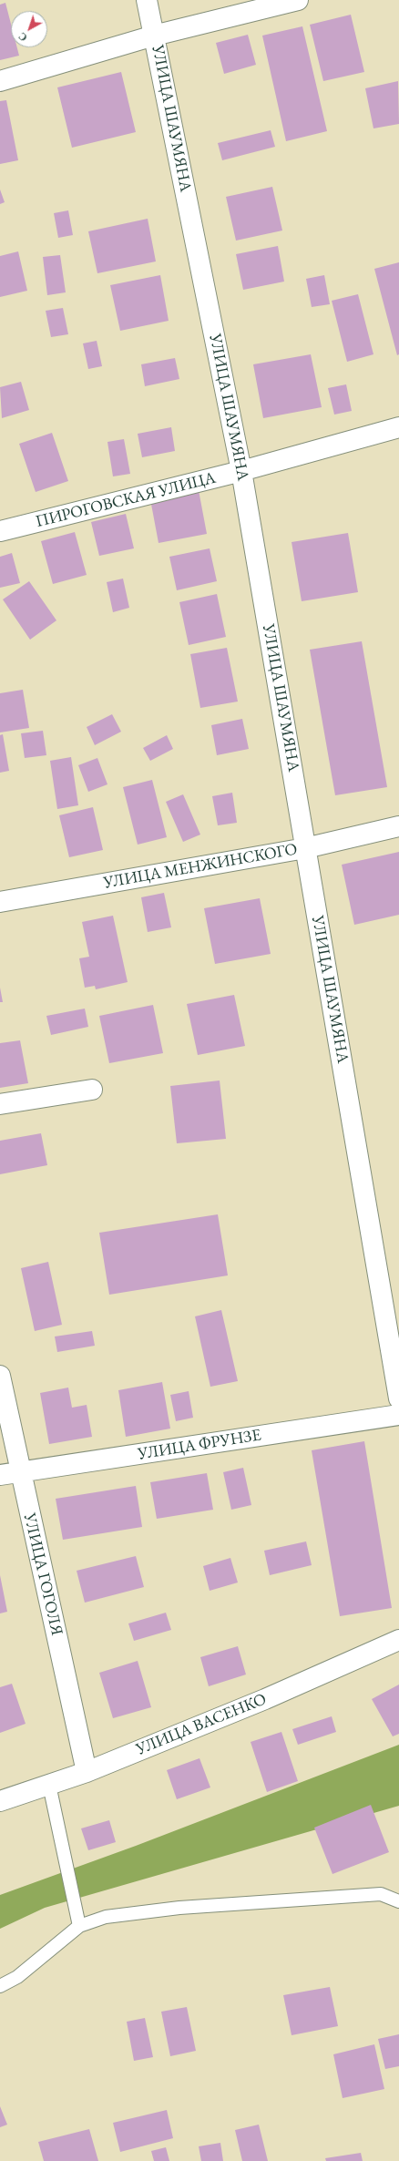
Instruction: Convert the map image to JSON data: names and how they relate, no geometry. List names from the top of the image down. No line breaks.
{"streets":{"street":["УЛИЦА ШАУМЯНА","ПИРОГОВСКАЯ УЛИЦА","УЛИЦА МЕНЖИНСКОГО","УЛИЦА ФРУНЗЕ","УЛИЦА ГОГОЛЯ","УЛИЦА ВАСЕНКО"]},"crossings":[["УЛИЦА ШАУМЯНА","ПИРОГОВСКАЯ УЛИЦА"],["УЛИЦА ШАУМЯНА","УЛИЦА МЕНЖИНСКОГО"],["УЛИЦА ФРУНЗЕ","УЛИЦА ГОГОЛЯ"],["УЛИЦА ГОГОЛЯ","УЛИЦА ВАСЕНКО"]],"north":"bottom left"}
